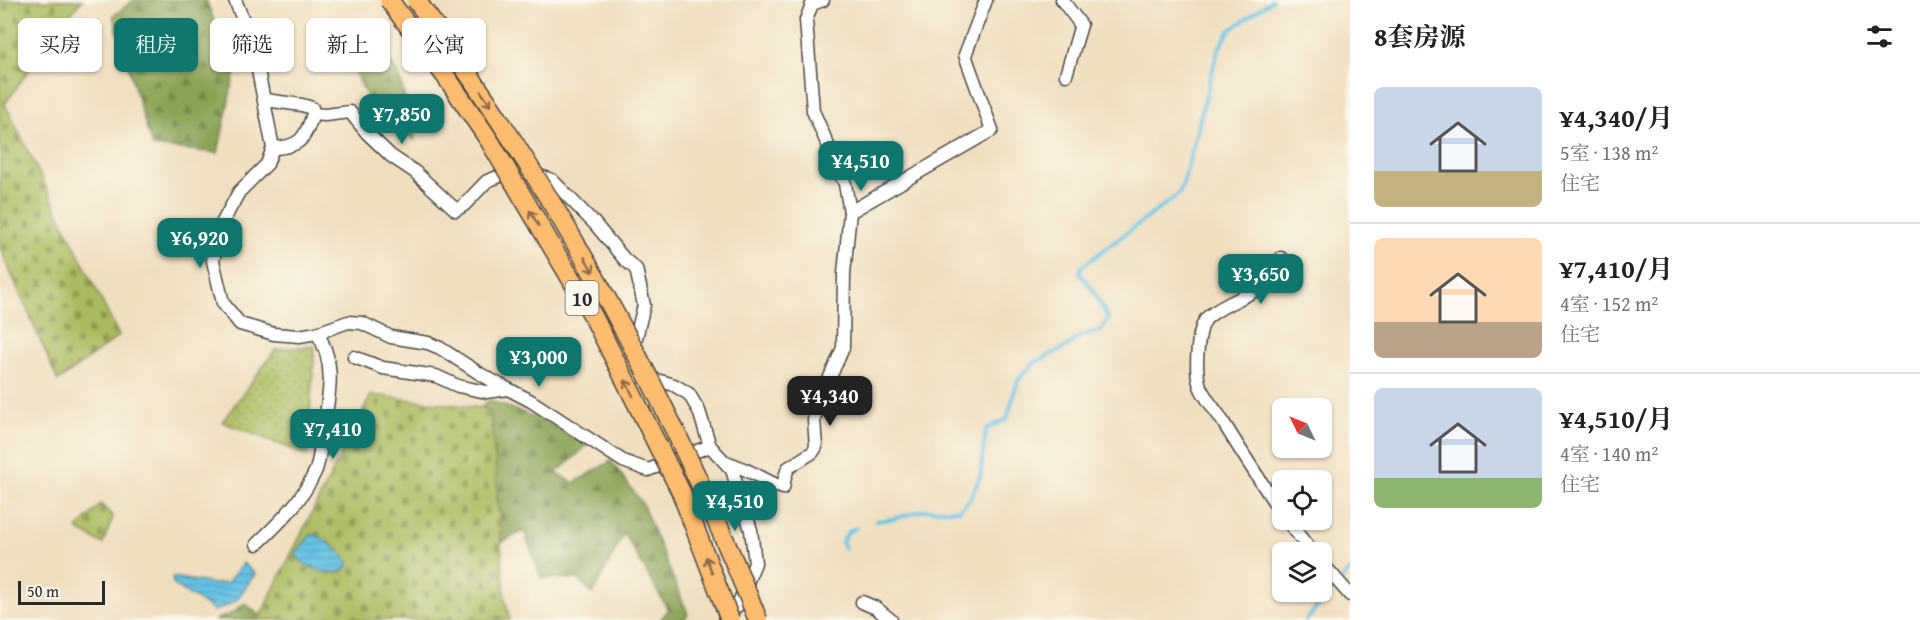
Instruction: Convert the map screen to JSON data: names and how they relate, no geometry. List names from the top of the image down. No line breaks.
{"streets":{"highway":["10"]},"scale_bar":"50 m","north":"top left","page":{"heading":"8套房源","chip":["买房","租房","筛选","新上","公寓"],"list":[{"name":"¥4,340/月","note":"5室 · 138 m² · 住宅"},{"name":"¥7,410/月","note":"4室 · 152 m² · 住宅"},{"name":"¥4,510/月","note":"4室 · 140 m² · 住宅"}],"price":["¥7,850","¥4,510","¥6,920","¥3,650","¥3,000","¥4,340","¥7,410","¥4,510"],"scale":"50 m"}}
